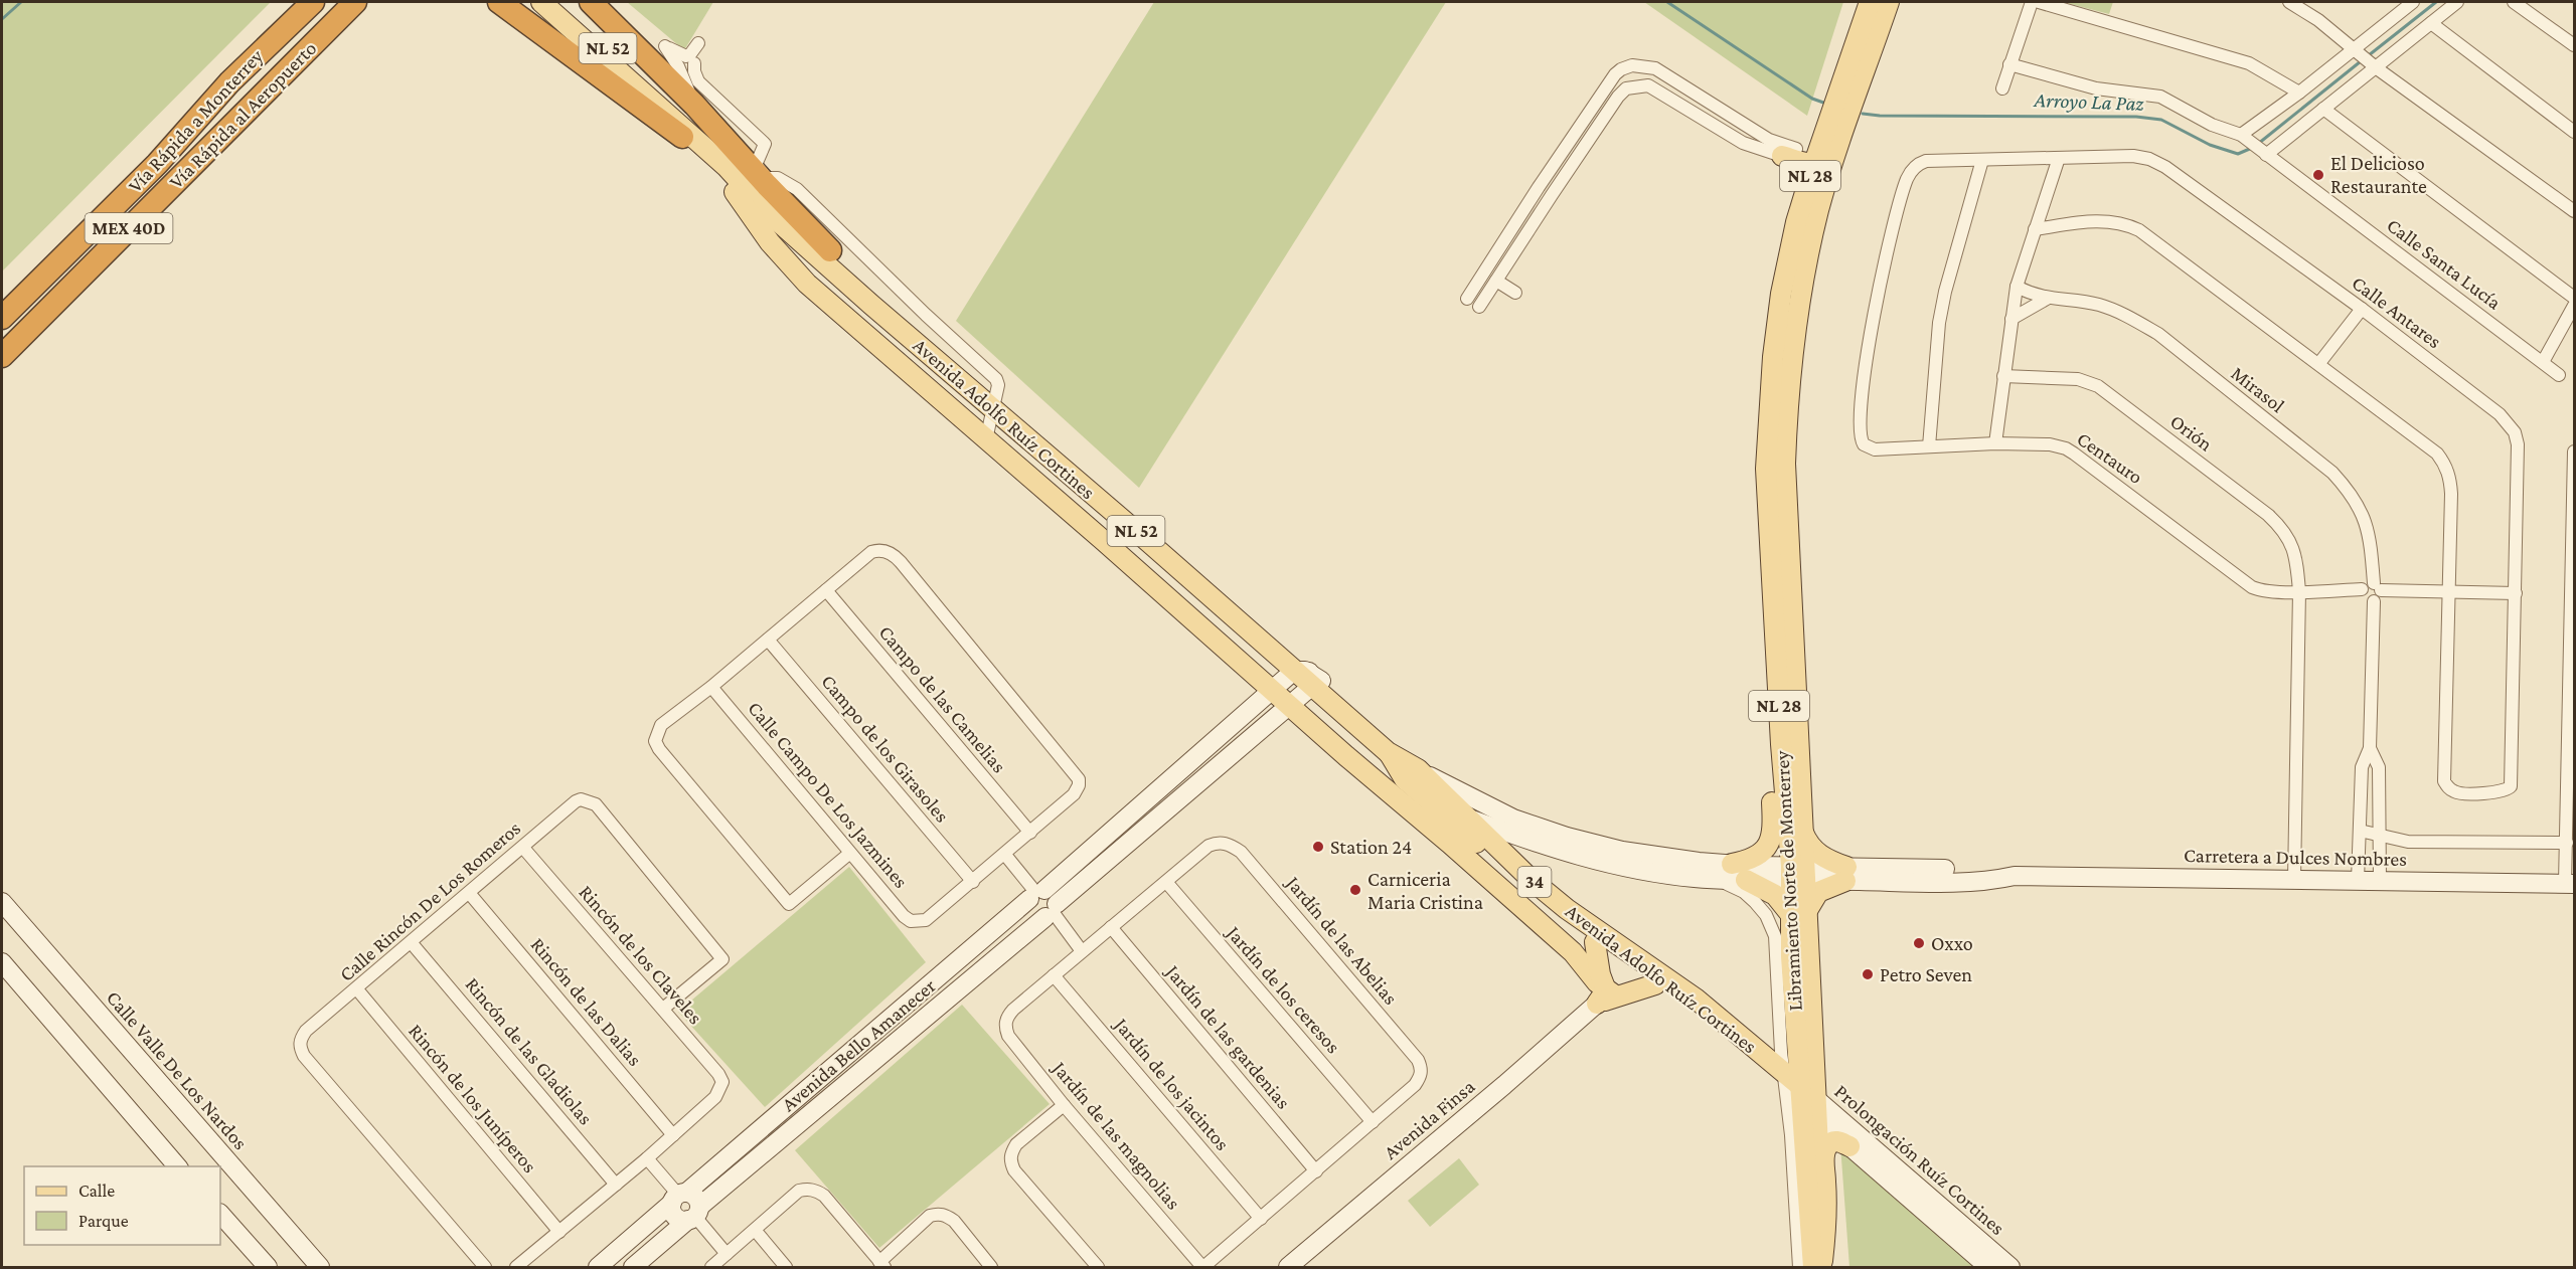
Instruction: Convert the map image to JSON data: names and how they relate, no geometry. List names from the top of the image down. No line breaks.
{"streets":{"highway":["Vía Rápida al Aeropuerto","Vía Rápida a Monterrey","MEX 40D"],"main road":["NL 52","NL 28","Avenida Adolfo Ruíz Cortines","Libramiento Norte de Monterrey","34"],"street":["Calle Santa Lucía","Calle Antares","Mirasol","Orión","Centauro","Campo de las Camelias","Campo de los Girasoles","Calle Campo De Los Jazmines","Carretera a Dulces Nombres","Calle Rincón De Los Romeros","Jardín de las Abelias","Rincón de los Claveles","Jardín de los ceresos","Rincón de las Dalias","Jardín de las gardenias","Avenida Bello Amanecer","Rincón de las Gladiolas","Calle Valle De Los Nardos","Jardín de los jacintos","Rincón de los Juníperos","Avenida Finsa","Jardín de las magnolias","Prolongación Ruíz Cortines"]},"crossings":[["NL 52","Avenida Adolfo Ruíz Cortines"],["Calle Antares","Centauro"],["Mirasol","Centauro"],["Avenida Adolfo Ruíz Cortines","Carretera a Dulces Nombres"],["Avenida Adolfo Ruíz Cortines","Libramiento Norte de Monterrey"],["Avenida Adolfo Ruíz Cortines","Avenida Bello Amanecer"],["Avenida Adolfo Ruíz Cortines","Prolongación Ruíz Cortines"],["Orión","Centauro"],["Orión","Carretera a Dulces Nombres"],["Campo de los Girasoles","Calle Campo De Los Jazmines"],["Carretera a Dulces Nombres","Libramiento Norte de Monterrey"],["Libramiento Norte de Monterrey","Prolongación Ruíz Cortines"],["Calle Rincón De Los Romeros","Rincón de los Claveles"],["Calle Rincón De Los Romeros","Rincón de las Dalias"],["Calle Rincón De Los Romeros","Rincón de las Gladiolas"],["Calle Rincón De Los Romeros","Rincón de los Juníperos"],["Jardín de las Abelias","Jardín de los ceresos"],["Rincón de los Claveles","Rincón de las Dalias"],["Jardín de los jacintos","Jardín de las magnolias"]],"water":["Arroyo La Paz"],"places":["El Delicioso Restaurante","Station 24","Carniceria Maria Cristina","Oxxo","Petro Seven"],"legend":["Calle","Parque"]}
